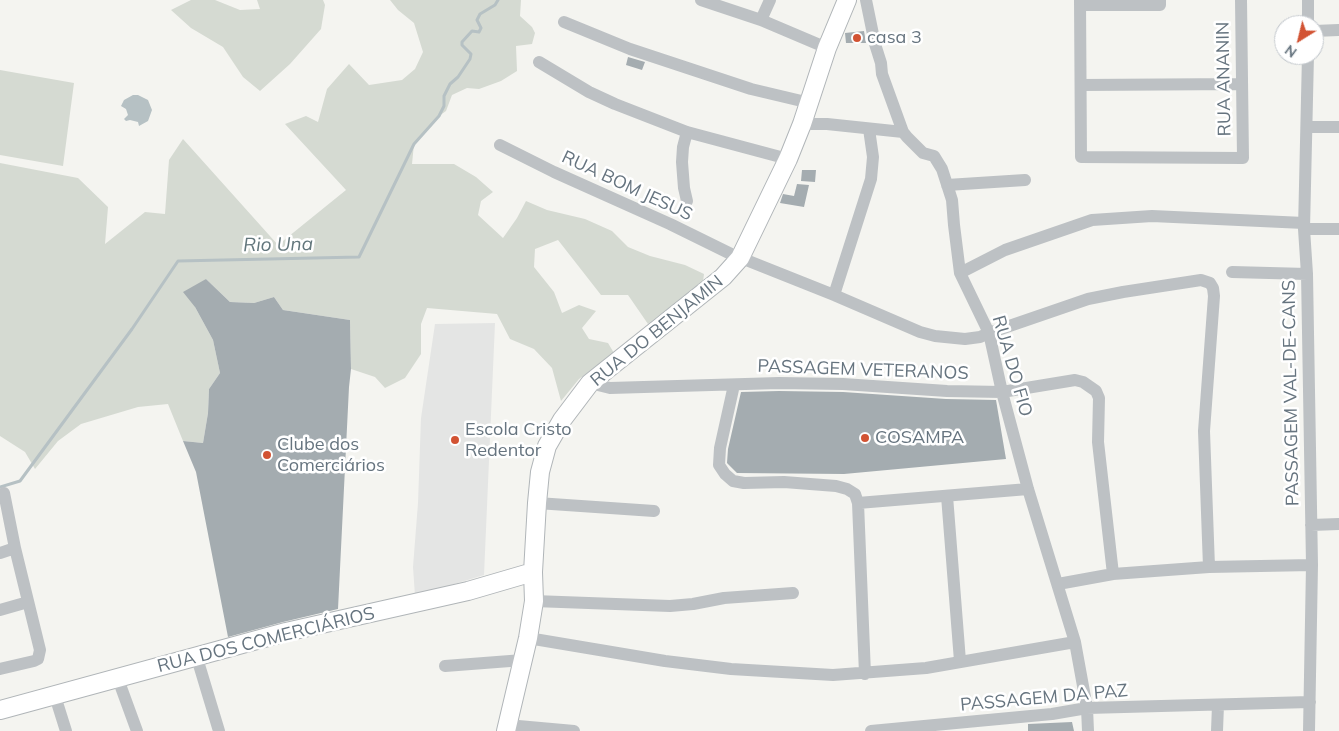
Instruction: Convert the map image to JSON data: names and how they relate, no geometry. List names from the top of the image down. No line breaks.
{"streets":{"main road":["RUA DO BENJAMIN","RUA DOS COMERCIÁRIOS"],"street":["RUA ANANIN","RUA BOM JESUS","RUA DO FIO","PASSAGEM VETERANOS","PASSAGEM VAL-DE-CANS","PASSAGEM DA PAZ"]},"crossings":[["RUA BOM JESUS","RUA DO BENJAMIN"],["RUA BOM JESUS","RUA DO FIO"],["RUA DO BENJAMIN","PASSAGEM VETERANOS"],["RUA DO BENJAMIN","RUA DOS COMERCIÁRIOS"],["RUA DO FIO","PASSAGEM VETERANOS"],["RUA DO FIO","PASSAGEM DA PAZ"],["PASSAGEM VAL-DE-CANS","PASSAGEM DA PAZ"]],"water":["Rio Una"],"places":["casa 3","COSAMPA","Escola Cristo Redentor","Clube dos Comerciários"],"north":"bottom left"}
